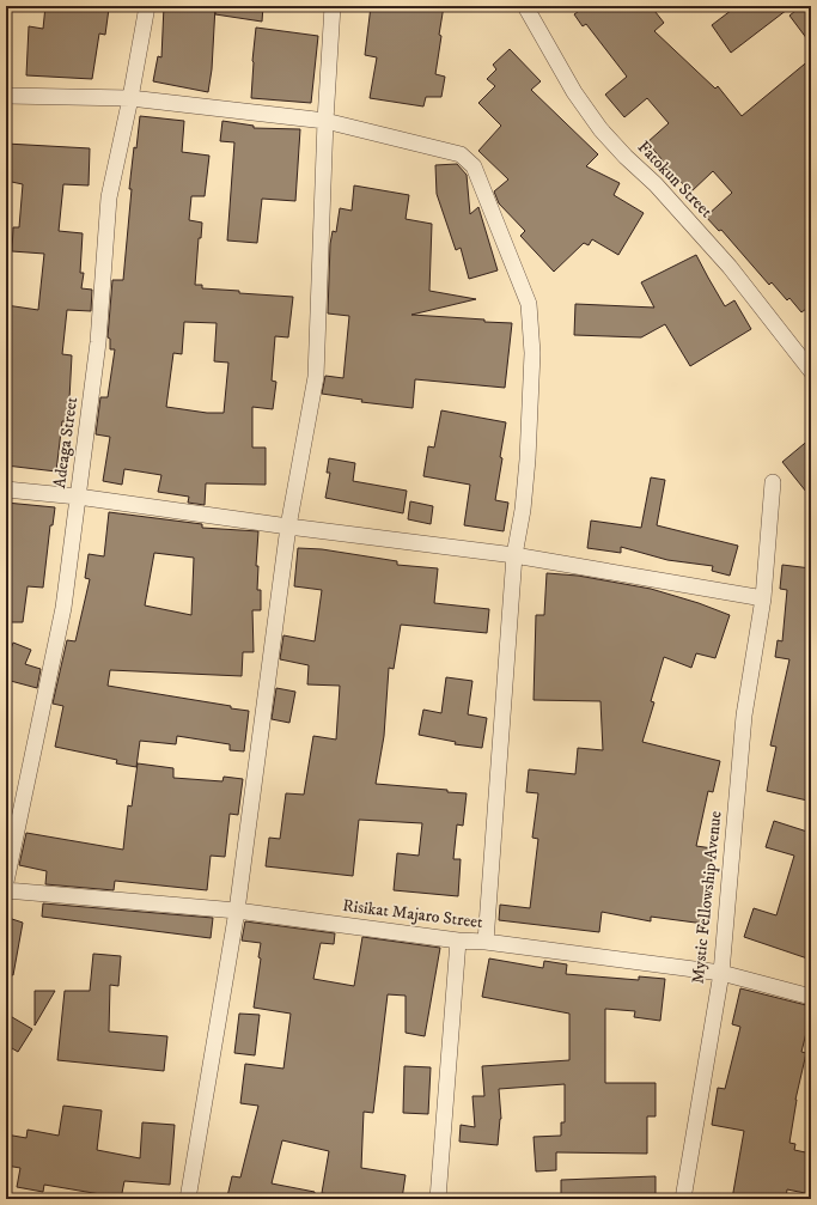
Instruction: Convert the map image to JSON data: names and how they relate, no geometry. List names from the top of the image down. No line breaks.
{"streets":{"street":["Fatokun Street","Adeaga Street","Mystic Fellowship Avenue","Risikat Majaro Street"]},"crossings":[["Mystic Fellowship Avenue","Risikat Majaro Street"]]}
